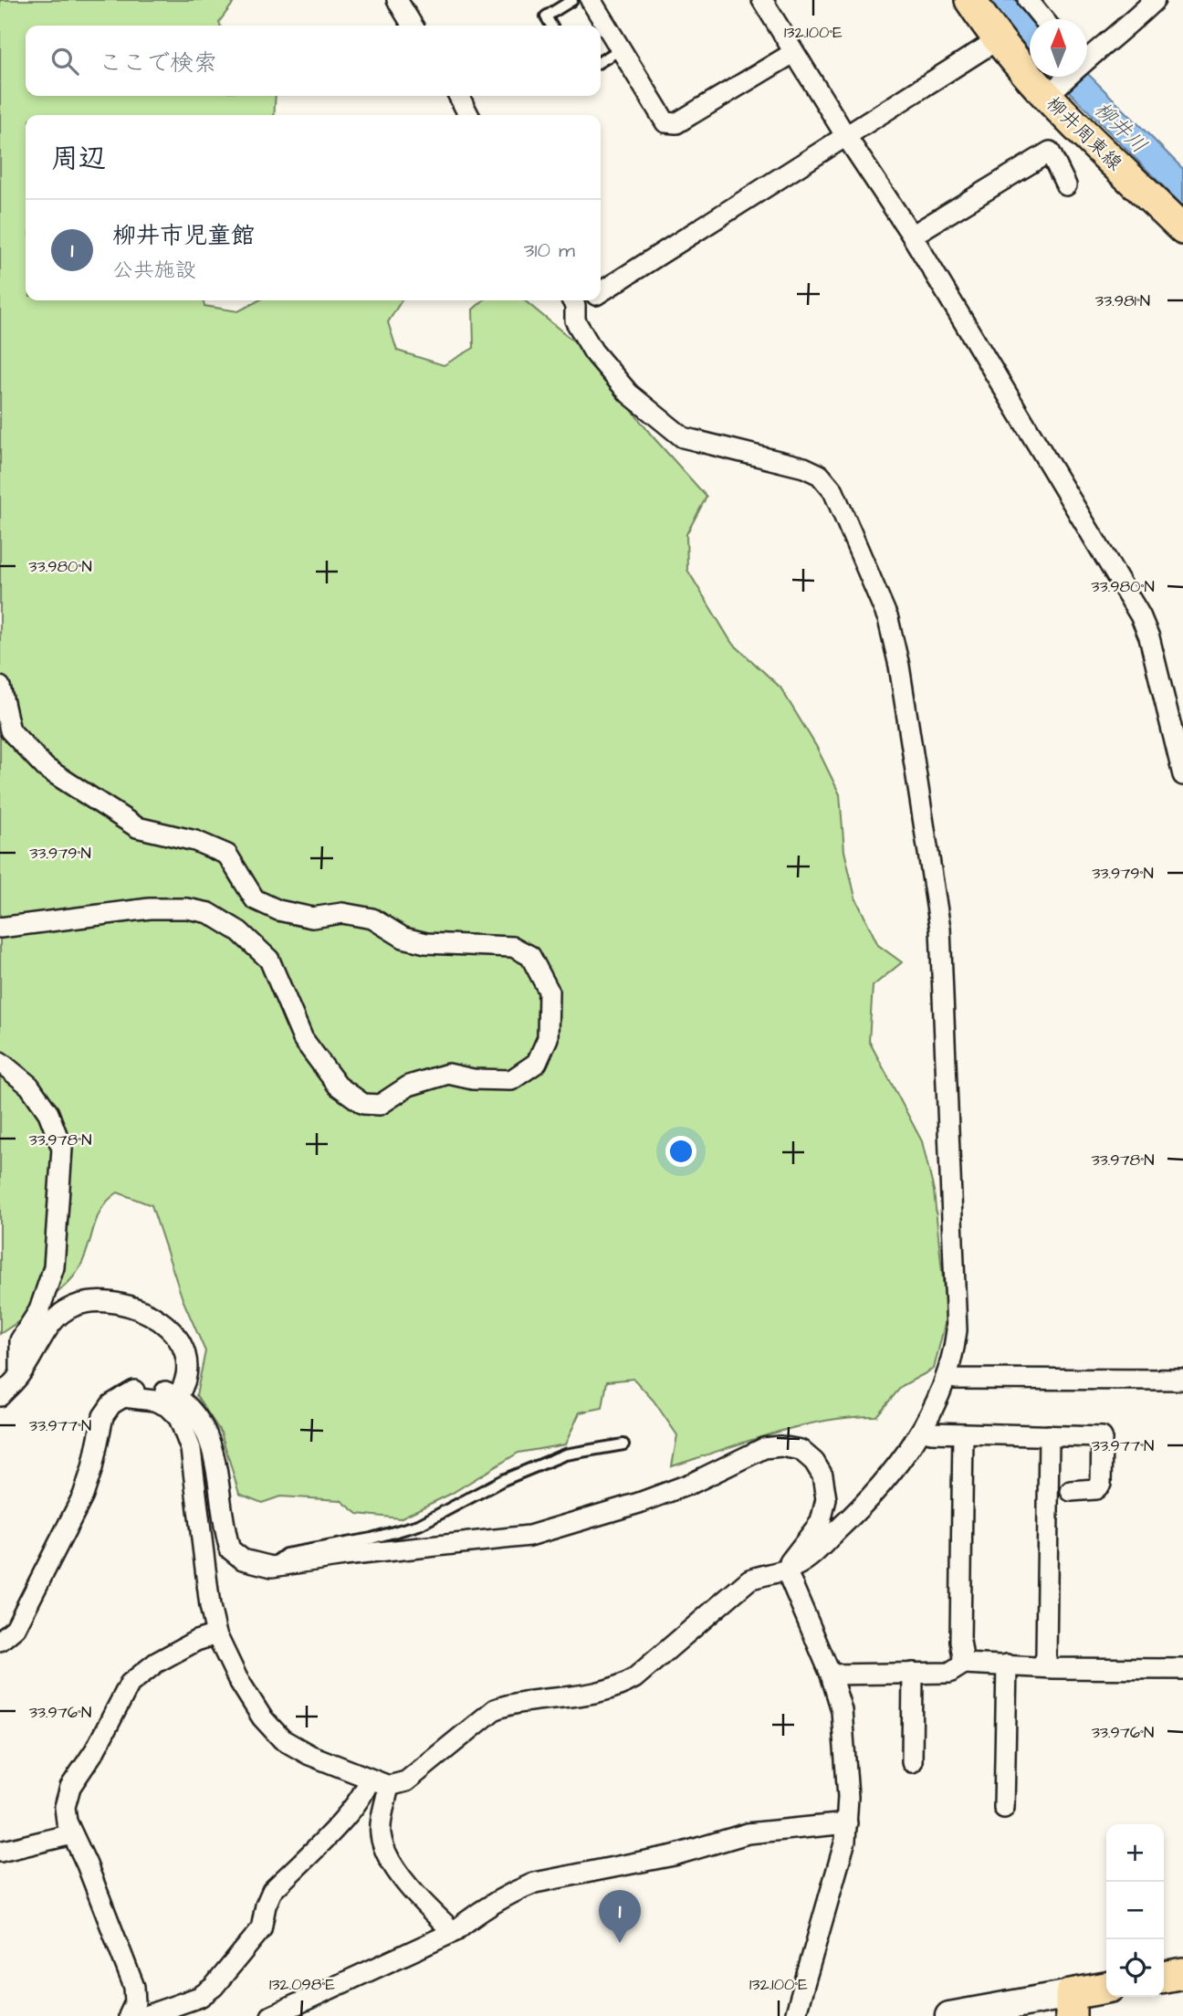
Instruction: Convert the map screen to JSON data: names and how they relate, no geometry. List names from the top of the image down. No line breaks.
{"streets":{"main road":["柳井周東線"]},"water":["柳井川"],"north":"top","page":{"search":"ここで検索","heading":"周辺","list":[{"mark":"1","name":"柳井市児童館","note":"公共施設","value":"310 m"}],"map_buttons":["+","−"],"pins":"1"},"coordinates":["132.100°E","33.981°N","33.980°N","33.979°N","33.978°N","33.977°N","33.976°N","132.098°E"]}
